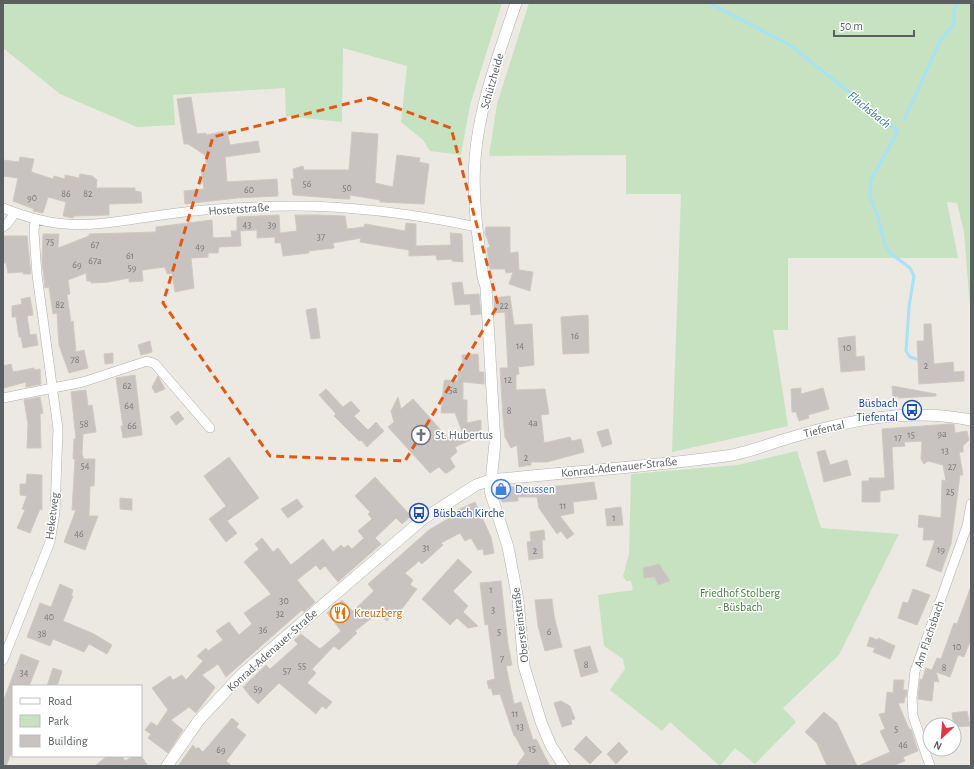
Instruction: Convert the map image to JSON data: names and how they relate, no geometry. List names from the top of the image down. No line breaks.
{"streets":{"street":["Schützheide","Hostetstraße","Tiefental","Konrad-Adenauer-Straße","Heketweg","Obersteinstraße","Am Flachsbach"]},"crossings":[["Schützheide","Hostetstraße"],["Hostetstraße","Heketweg"],["Tiefental","Konrad-Adenauer-Straße"],["Konrad-Adenauer-Straße","Obersteinstraße"]],"water":["Flachsbach"],"parks":["Friedhof Stolberg - Büsbach"],"places":{"bus stop":["Büsbach Tiefental","Büsbach Kirche"],"church":["St. Hubertus"],"shop":["Deussen"],"restaurant":["Kreuzberg"]},"house_numbers":["56","50","60","86","82","90","43","39","37","75","67","49","61","67a","69","59","82","22","16","14","10","78","2","12","62","5a","64","8","4a","58","66","9a","15","17","13","2","54","27","25","11","1","46","31","19","2","1","30","3","32","40","36","5","6","38","10","7","8","55","8","57","34","59","11","13","5","46","15","69"],"legend":["Road","Park","Building"],"scale_bar":"50 m","north":"bottom left"}
